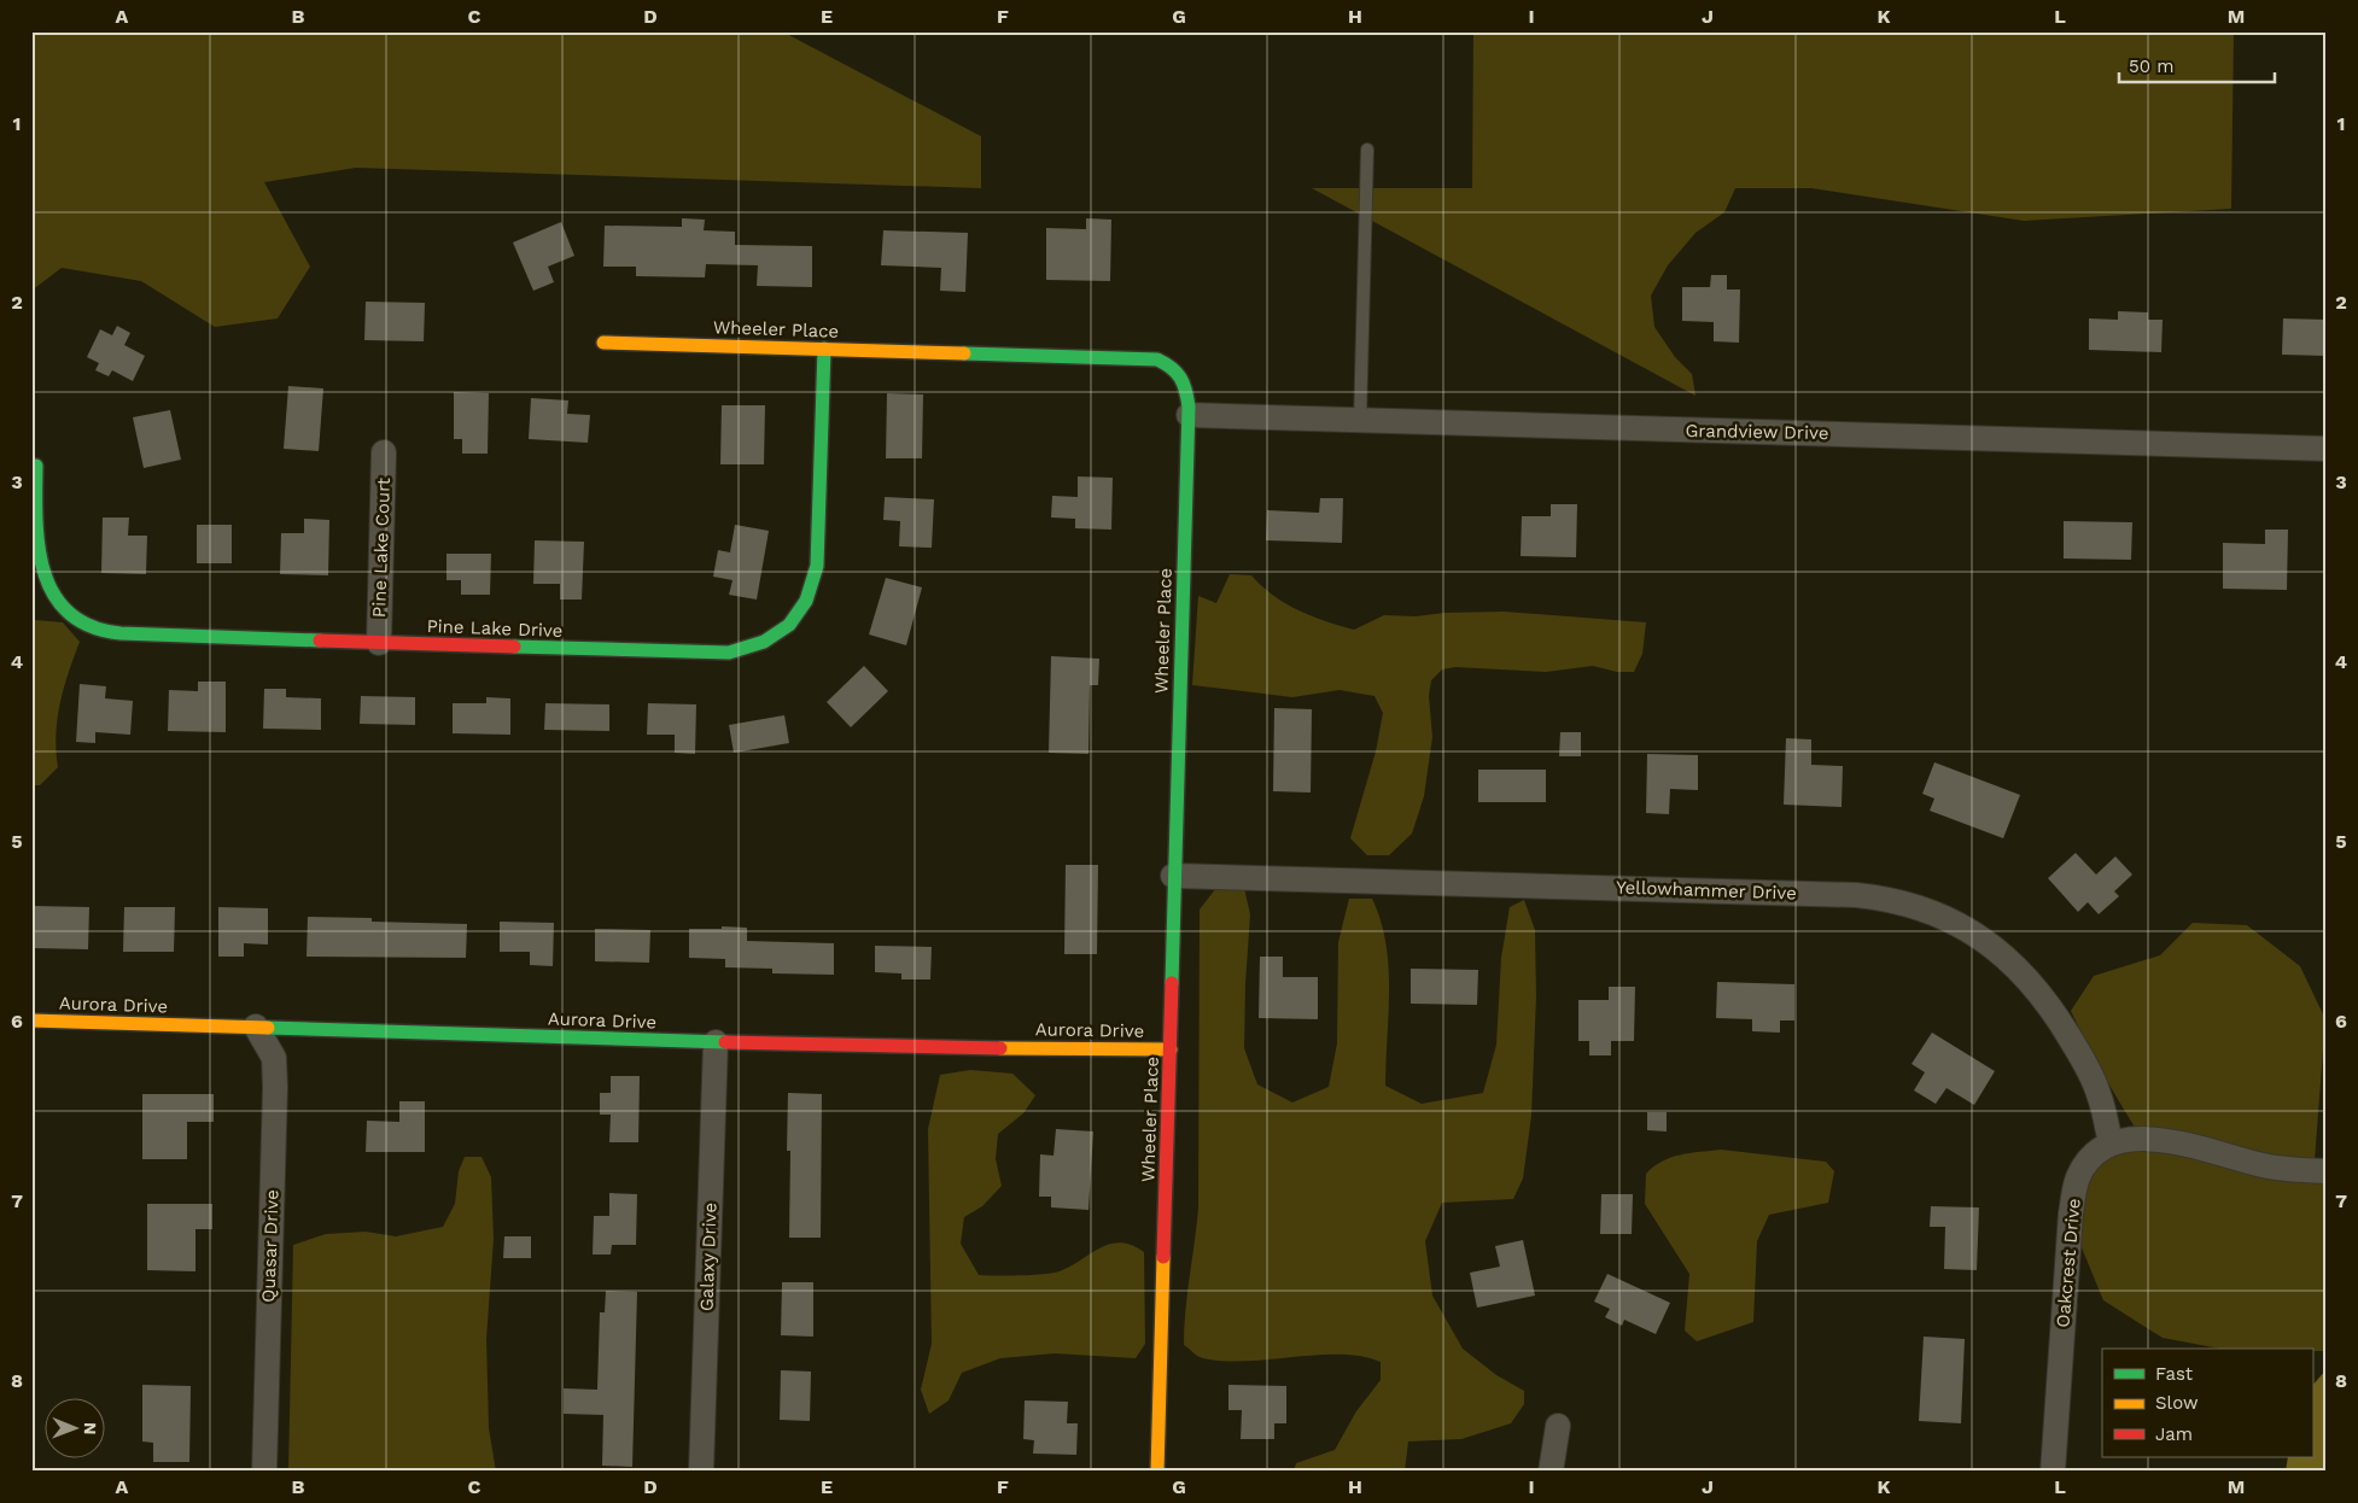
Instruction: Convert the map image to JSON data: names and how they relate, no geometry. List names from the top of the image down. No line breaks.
{"streets":{"street":["Wheeler Place","Grandview Drive","Pine Lake Court","Pine Lake Drive","Yellowhammer Drive","Aurora Drive","Quasar Drive","Galaxy Drive","Oakcrest Drive"]},"crossings":[["Wheeler Place","Grandview Drive"],["Wheeler Place","Pine Lake Drive"],["Wheeler Place","Yellowhammer Drive"],["Wheeler Place","Aurora Drive"],["Pine Lake Court","Pine Lake Drive"],["Yellowhammer Drive","Oakcrest Drive"],["Aurora Drive","Quasar Drive"],["Aurora Drive","Galaxy Drive"]],"legend":["Fast","Slow","Jam"],"scale_bar":"50 m","north":"right","grid":{"columns":["A","B","C","D","E","F","G","H","I","J","K","L","M"],"rows":["1","2","3","4","5","6","7","8"]}}
